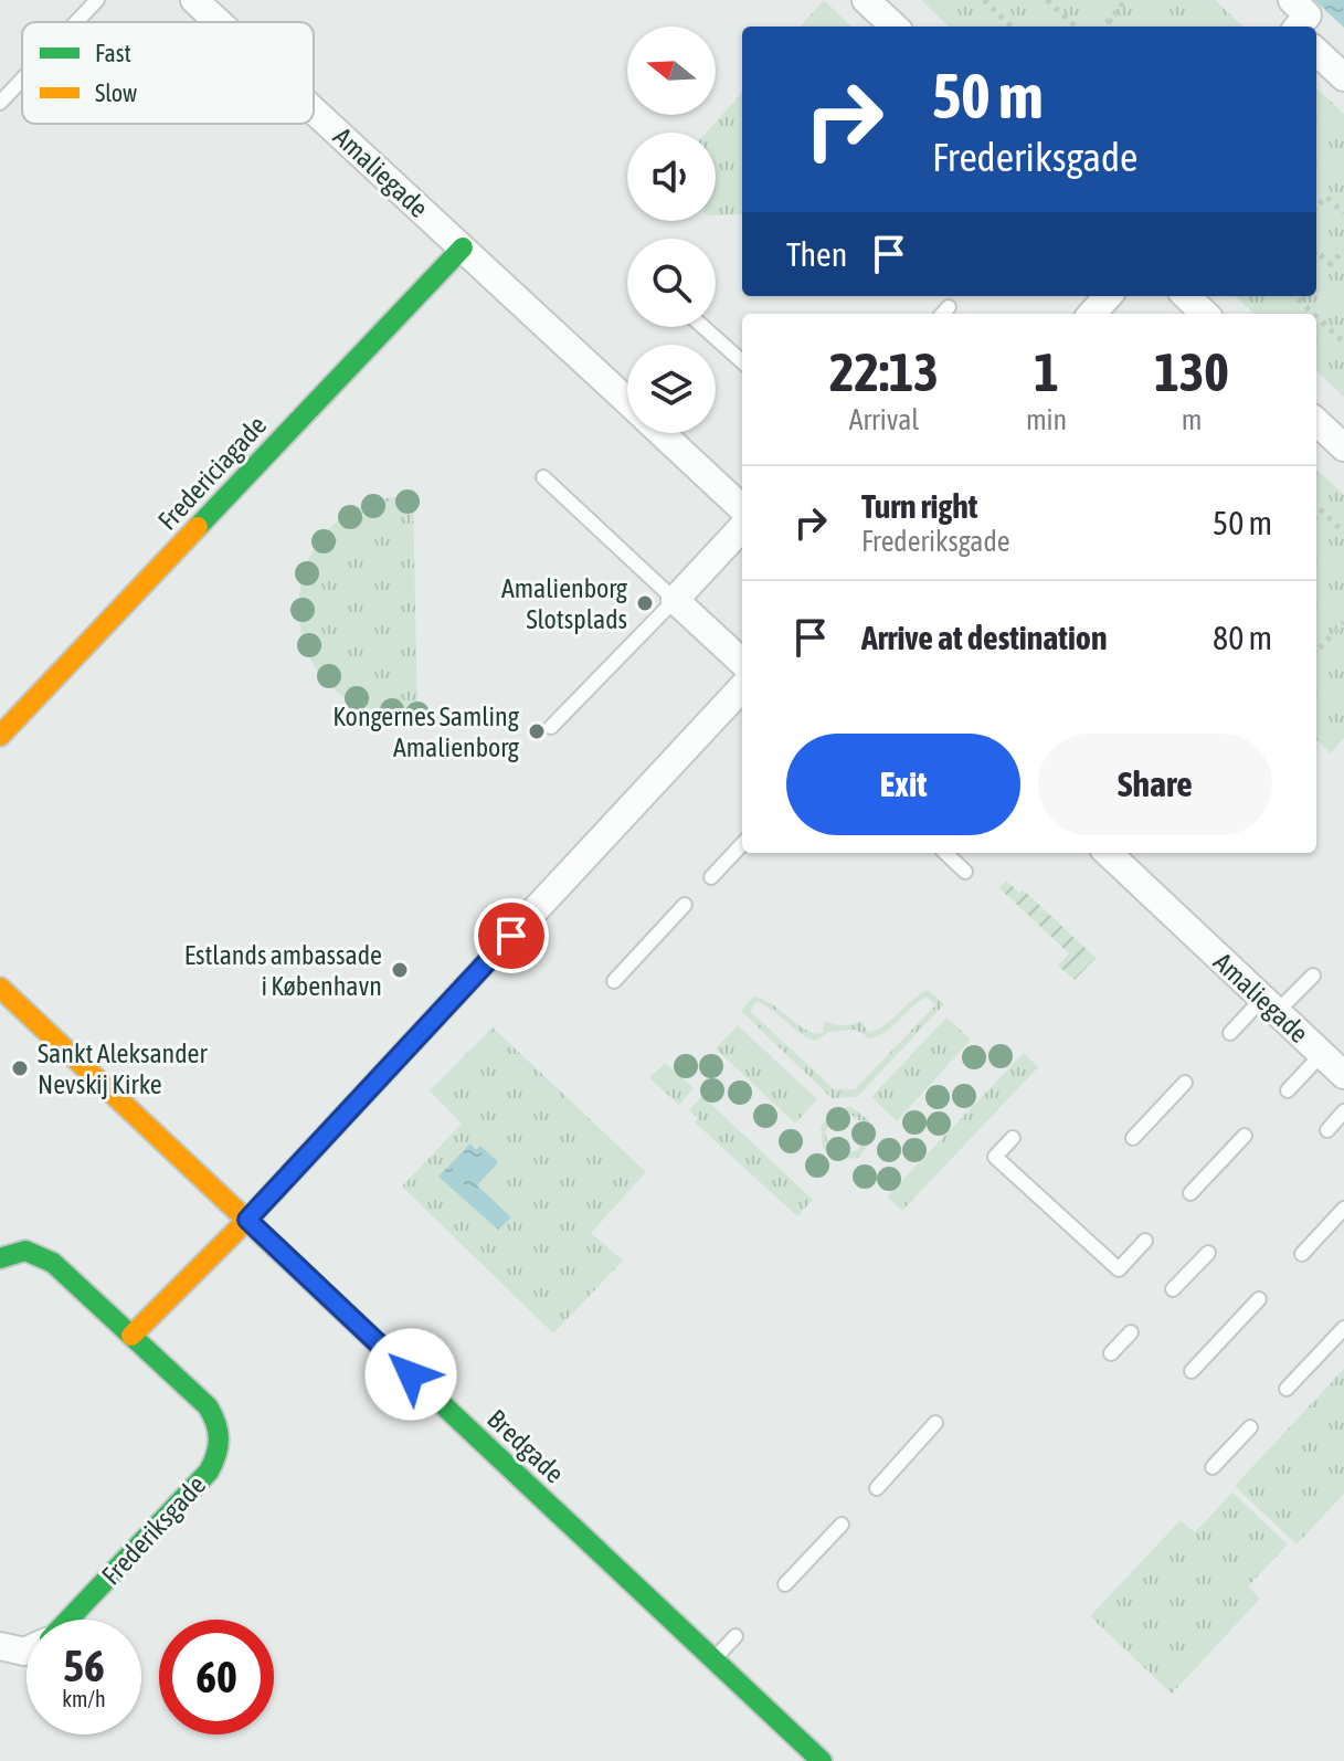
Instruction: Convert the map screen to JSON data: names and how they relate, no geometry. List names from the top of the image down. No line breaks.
{"streets":{"street":["Amaliegade","Fredericiagade","Bredgade","Frederiksgade"]},"crossings":[["Amaliegade","Fredericiagade"]],"places":["Amalienborg Slotsplads","Kongernes Samling Amalienborg","Estlands ambassade i København","Sankt Aleksander Nevskij Kirke"],"legend":["Fast","Slow"],"north":"left","page":{"turn":["50 m","Frederiksgade"],"then":"Then","eta":["22:13","Arrival","1","min","130","m"],"list":[{"name":"Turn right","note":"Frederiksgade","value":"50 m"},{"name":"Arrive at destination","value":"80 m"}],"buttons":["Exit","Share"],"speed":"56 km/h","limit":"60"}}
